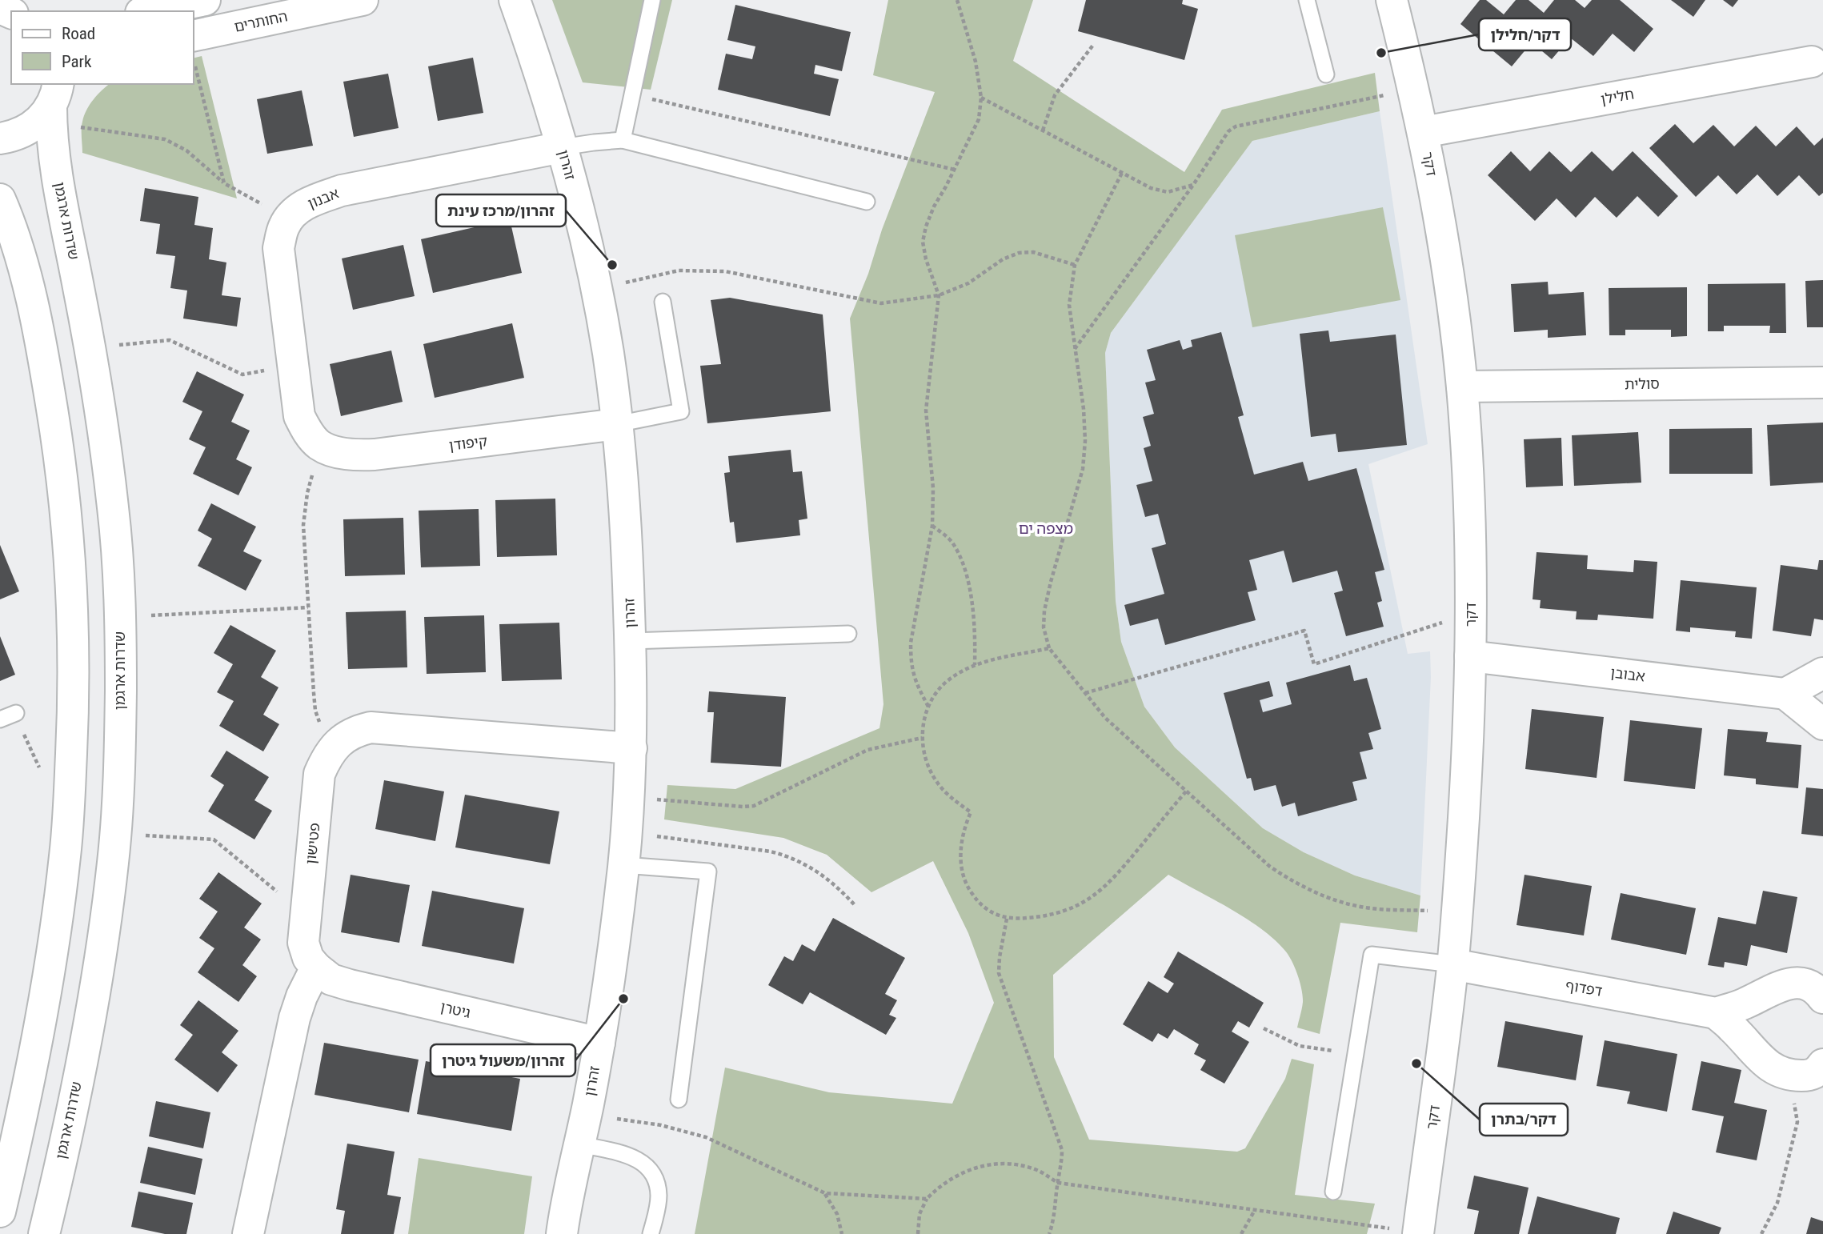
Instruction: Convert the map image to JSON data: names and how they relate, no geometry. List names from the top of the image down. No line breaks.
{"streets":{"street":["החותרים","חלילן","דקר","זהרון","אבנון","שדרות ארגמן","סולית","קיפודן","אבובן","פטישון","דפדוף","גיטרן"]},"crossings":[["חלילן","דקר"],["דקר","סולית"],["דקר","אבובן"],["דקר","דפדוף"],["זהרון","אבנון"],["זהרון","קיפודן"],["זהרון","פטישון"],["זהרון","גיטרן"],["פטישון","גיטרן"]],"districts":["מצפה ים"],"places":["דקר/חלילן","זהרון/מרכז עינת","זהרון/משעול גיטרן","דקר/בתרן"],"legend":["Road","Park"]}
